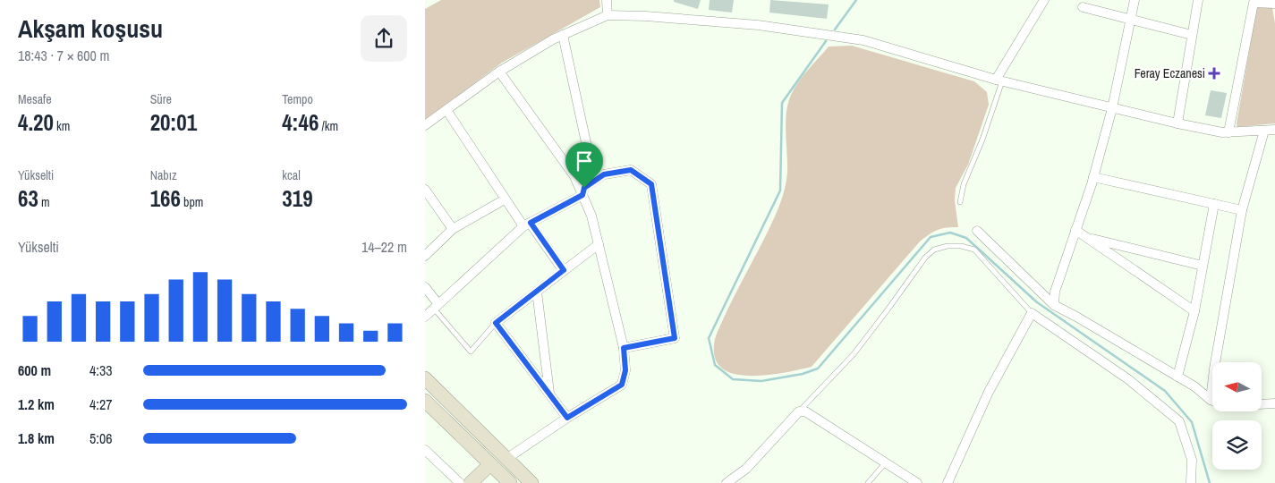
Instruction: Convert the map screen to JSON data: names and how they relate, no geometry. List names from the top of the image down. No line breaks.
{"places":{"health":["Feray Eczanesi"]},"north":"left","page":{"heading":["Akşam koşusu","18:43 · 7 × 600 m"],"stats":[["Mesafe","4.20 km"],["Süre","20:01"],["Tempo","4:46 /km"],["Yükselti","63 m"],["Nabız","166 bpm"],["kcal","319"]],"chart":["Yükselti","14–22 m"],"list":[{"name":"600 m","note":"4:33"},{"name":"1.2 km","note":"4:27"},{"name":"1.8 km","note":"5:06"}]}}
